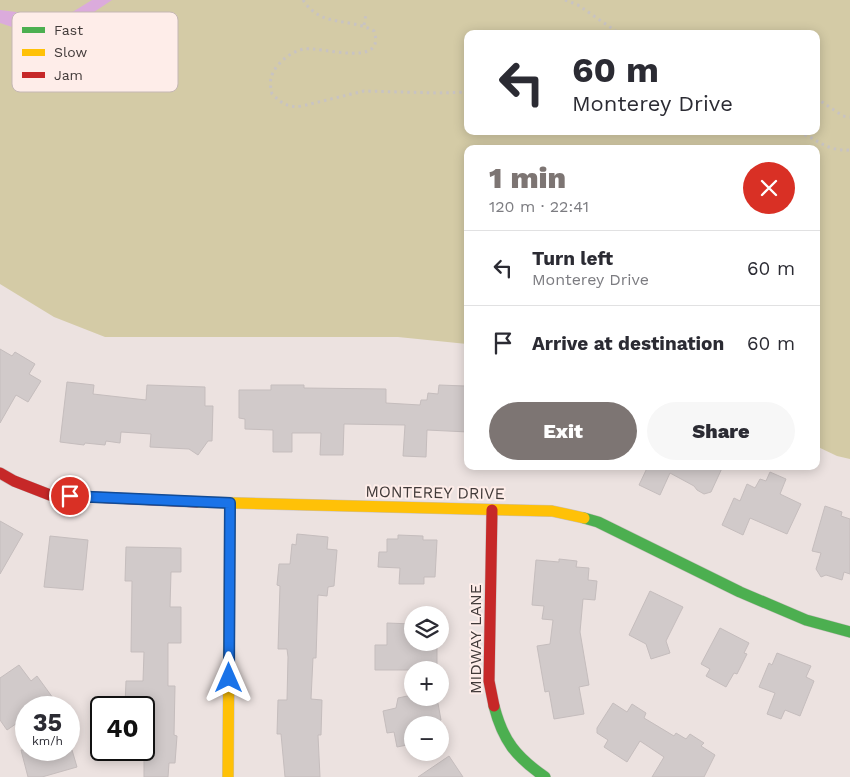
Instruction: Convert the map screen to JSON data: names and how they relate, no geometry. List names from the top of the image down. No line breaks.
{"streets":{"street":["MONTEREY DRIVE","MIDWAY LANE"]},"crossings":[["MONTEREY DRIVE","MIDWAY LANE"]],"legend":["Fast","Slow","Jam"],"page":{"turn":["60 m","Monterey Drive"],"heading":["1 min","120 m · 22:41"],"list":[{"name":"Turn left","note":"Monterey Drive","value":"60 m"},{"name":"Arrive at destination","value":"60 m"}],"buttons":["Exit","Share"],"map_buttons":["+","−"],"speed":"35 km/h","limit":"40"}}
